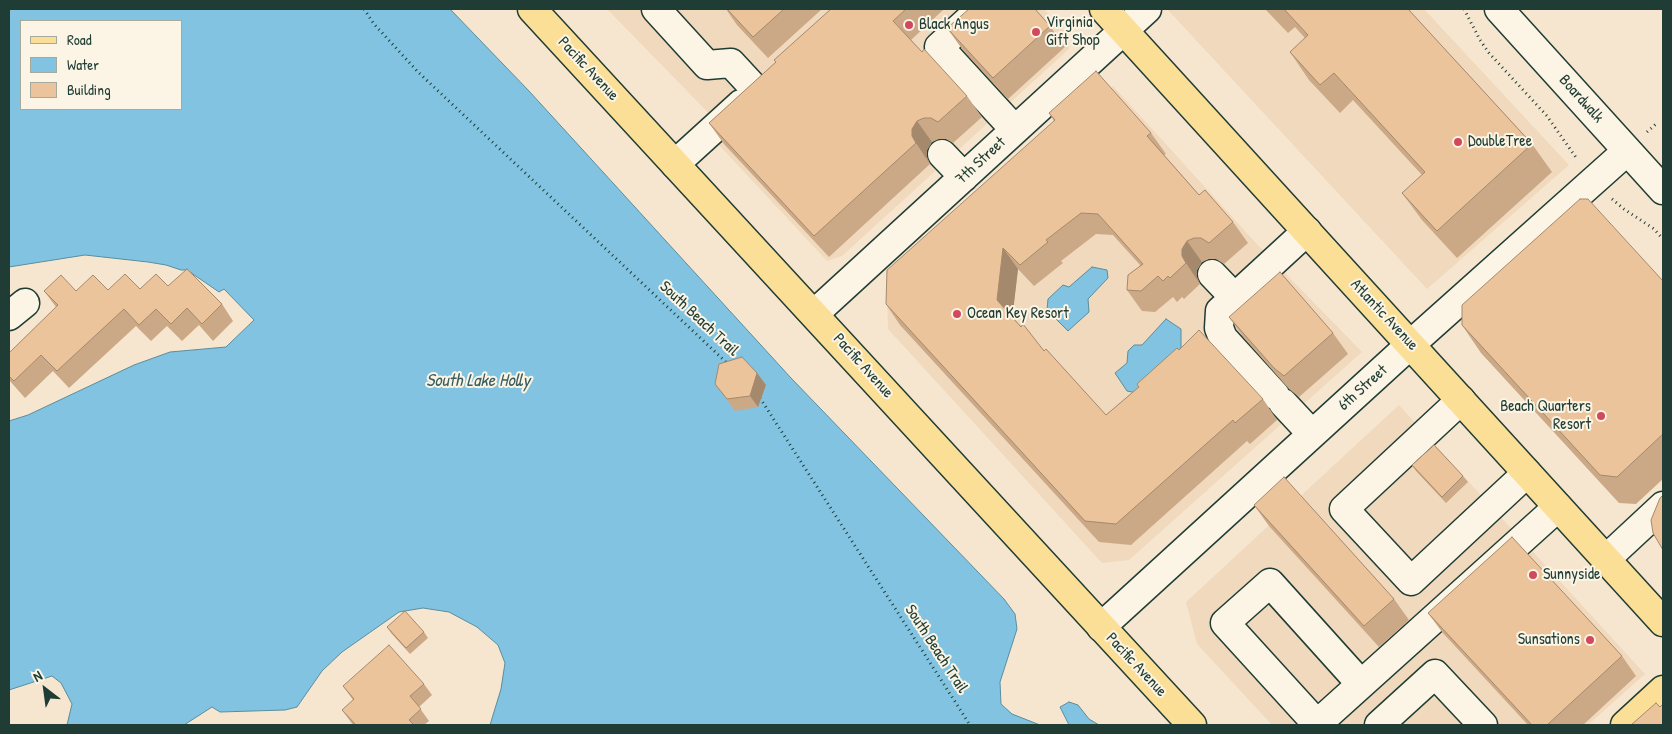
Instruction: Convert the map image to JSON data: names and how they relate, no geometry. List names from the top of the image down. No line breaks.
{"streets":{"main road":["Pacific Avenue","Atlantic Avenue"],"street":["Boardwalk","7th Street","6th Street"],"path":["South Beach Trail"]},"crossings":[["Pacific Avenue","7th Street"],["Pacific Avenue","6th Street"],["Boardwalk","6th Street"],["7th Street","Atlantic Avenue"],["Atlantic Avenue","6th Street"]],"water":["South Lake Holly"],"places":["Black Angus","Virginia Gift Shop","DoubleTree","Ocean Key Resort","Beach Quarters Resort","Sunnyside","Sunsations"],"legend":["Road","Water","Building"],"north":"top left"}
